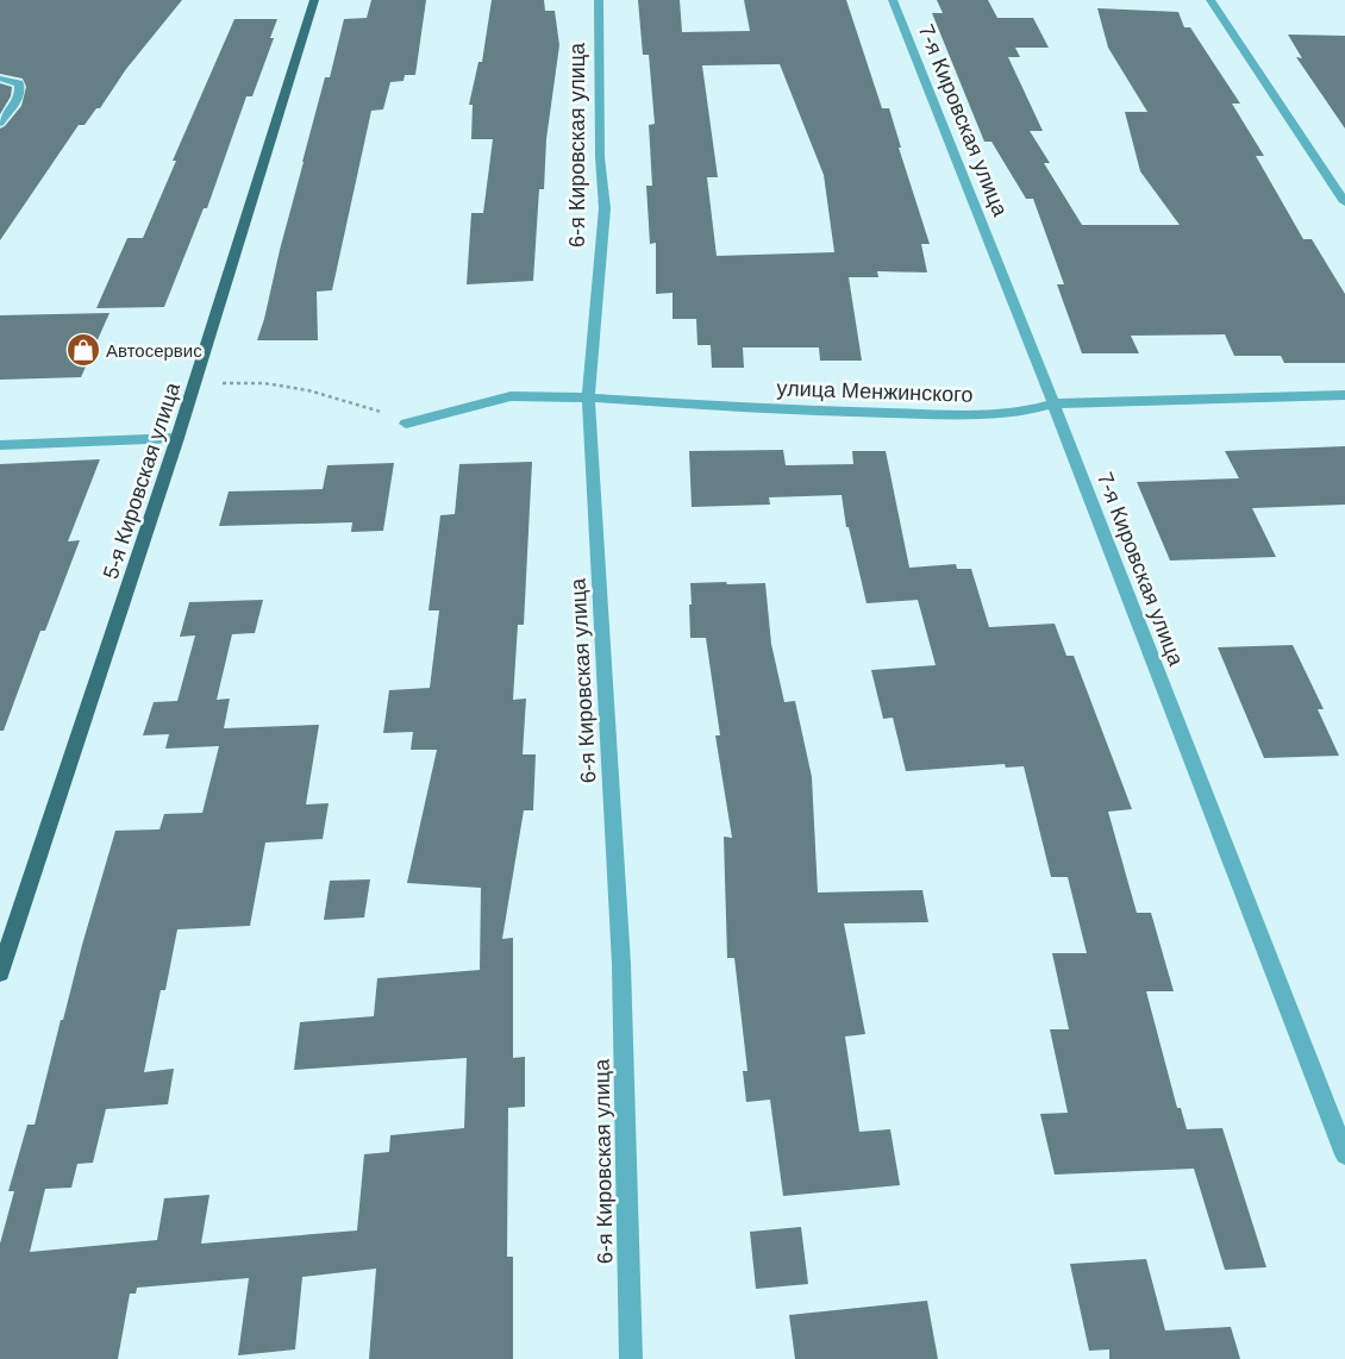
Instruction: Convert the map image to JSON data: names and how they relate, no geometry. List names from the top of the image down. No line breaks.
{"streets":{"main road":["5-я Кировская улица"],"street":["7-я Кировская улица","6-я Кировская улица","улица Менжинского"]},"crossings":[["7-я Кировская улица","улица Менжинского"],["6-я Кировская улица","улица Менжинского"]],"places":{"shop":["Автосервис"]}}
